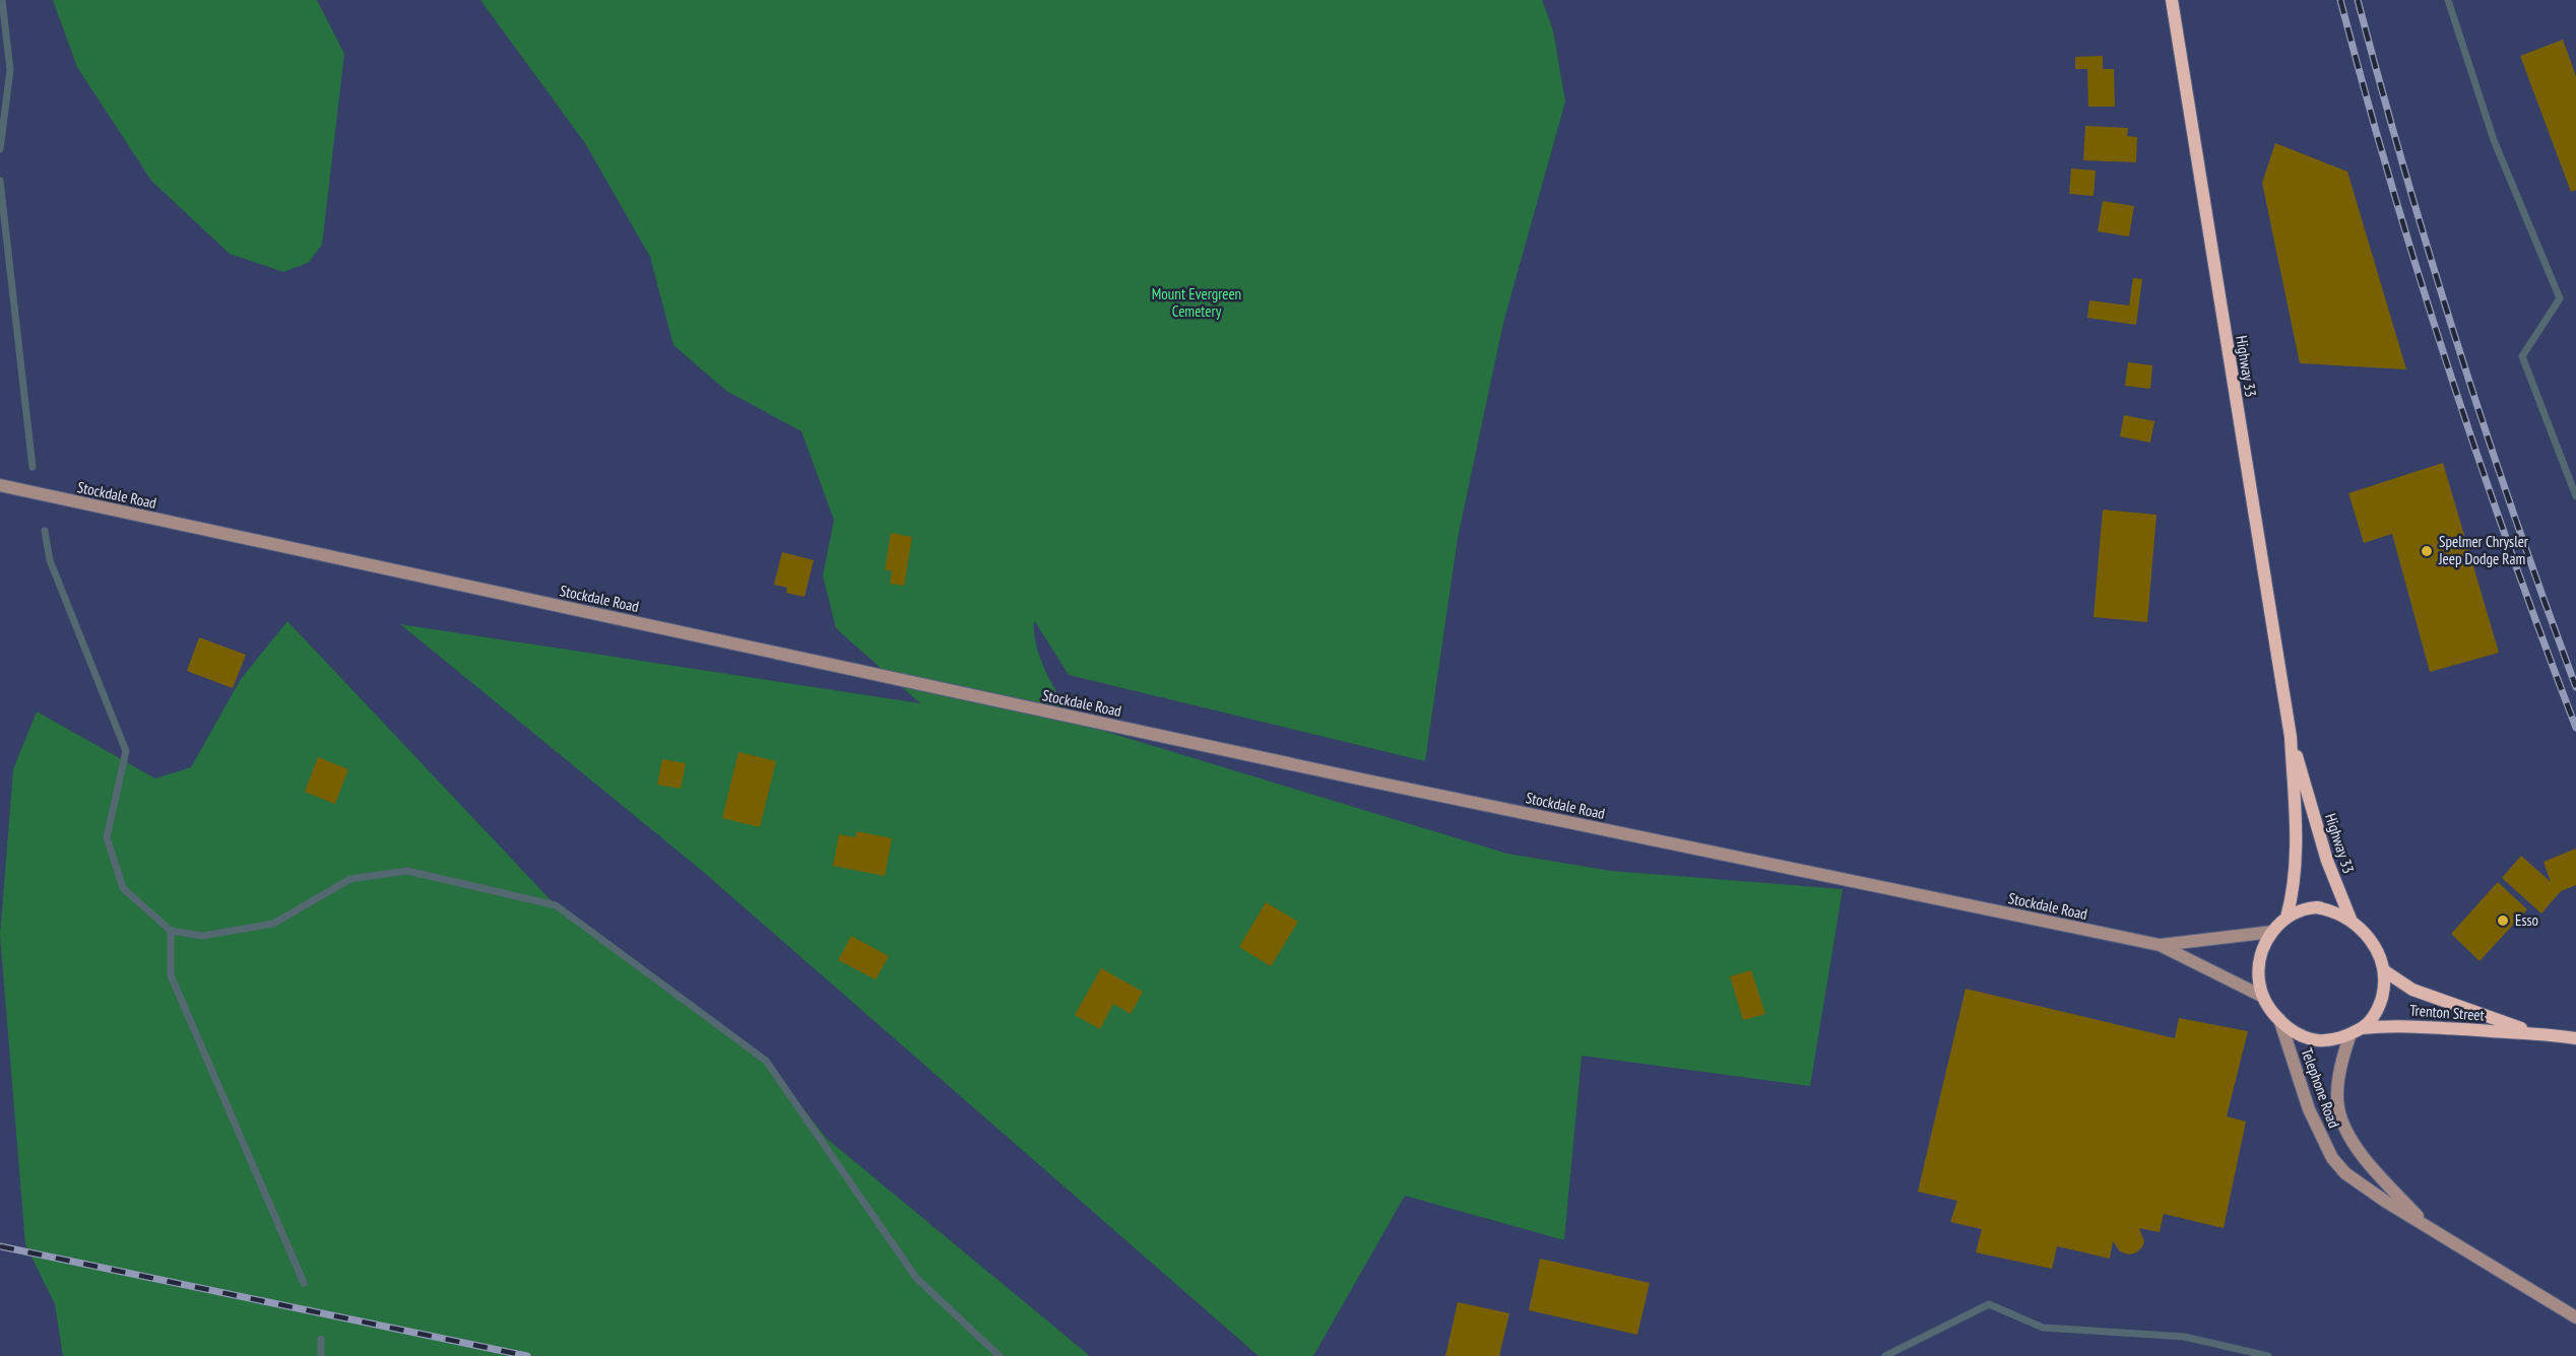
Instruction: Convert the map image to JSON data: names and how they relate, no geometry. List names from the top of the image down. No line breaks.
{"streets":{"main road":["Highway 33","Trenton Street"],"street":["Stockdale Road","Telephone Road"]},"crossings":[["Highway 33","Stockdale Road"],["Highway 33","Trenton Street"],["Highway 33","Telephone Road"],["Stockdale Road","Trenton Street"],["Stockdale Road","Telephone Road"],["Trenton Street","Telephone Road"]],"parks":["Mount Evergreen Cemetery"],"places":["Spelmer Chrysler Jeep Dodge Ram","Esso"]}
